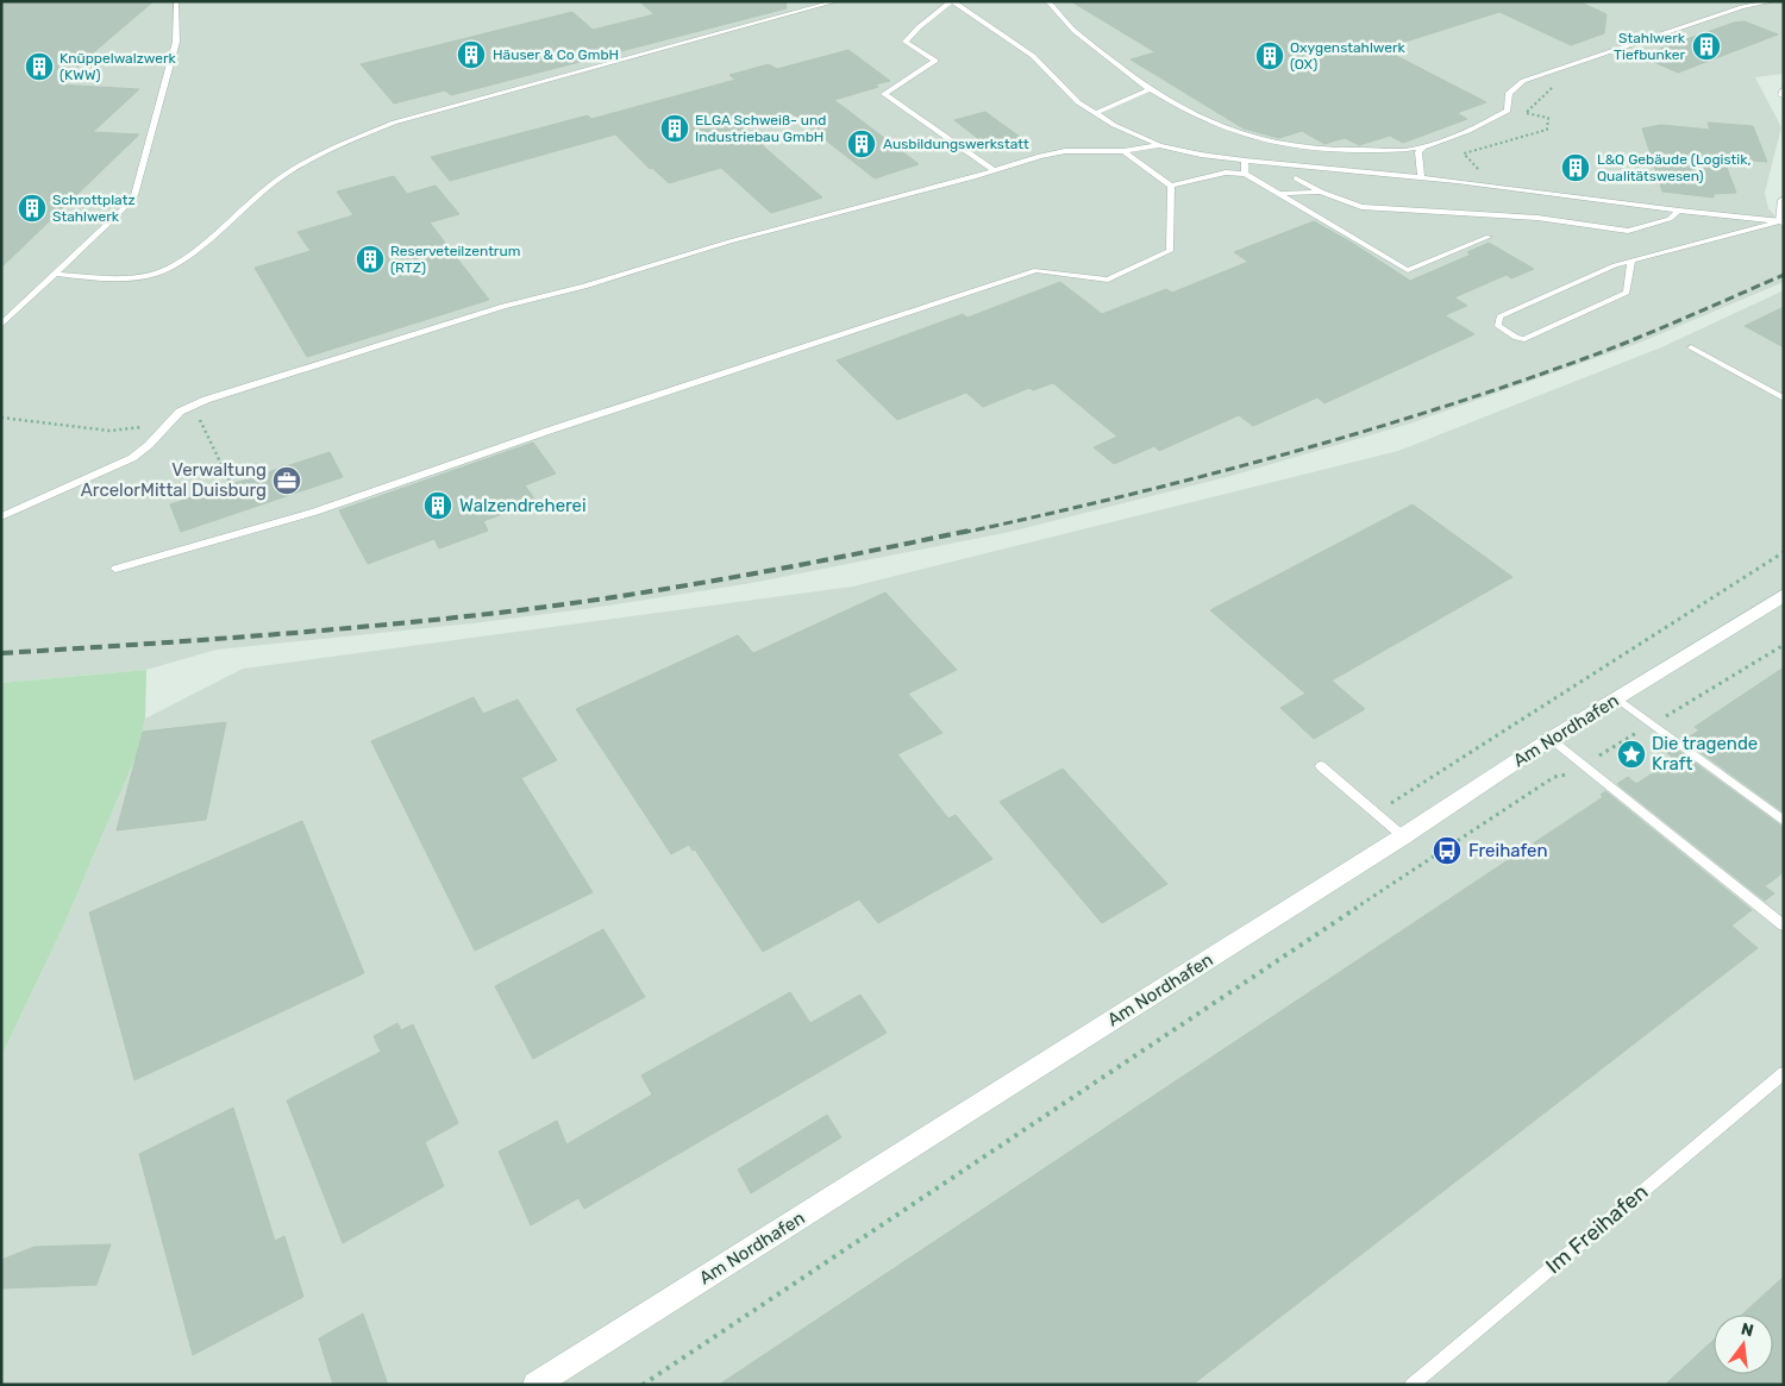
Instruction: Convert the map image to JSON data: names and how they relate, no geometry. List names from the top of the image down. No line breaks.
{"streets":{"main road":["Am Nordhafen"],"lane":["Im Freihafen"]},"places":{"building":["Stahlwerk Tiefbunker","Häuser & Co GmbH","Oxygenstahlwerk (OX)","Knüppelwalzwerk (KWW)","ELGA Schweiß- und Industriebau GmbH","Ausbildungswerkstatt","L&Q Gebäude (Logistik, Qualitätswesen)","Schrottplatz Stahlwerk","Reserveteilzentrum (RTZ)","Walzendreherei"],"office":["Verwaltung ArcelorMittal Duisburg"],"place":["Die tragende Kraft"],"bus stop":["Freihafen"]},"north":"top"}
